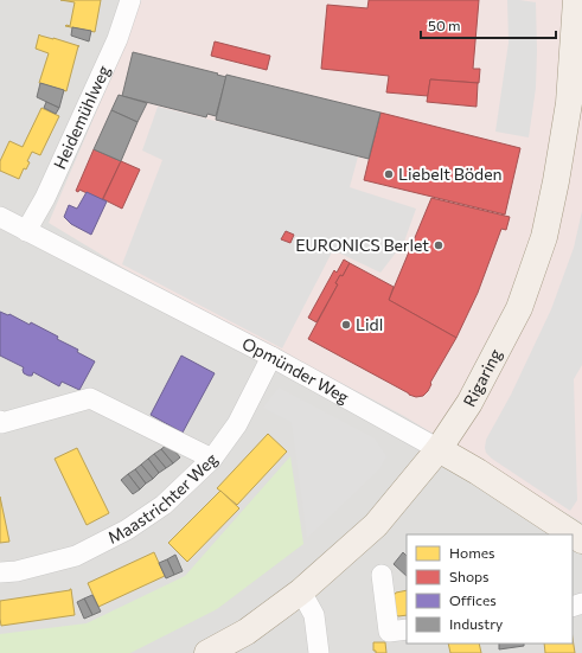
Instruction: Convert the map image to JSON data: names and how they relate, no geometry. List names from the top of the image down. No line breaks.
{"streets":{"main road":["Opmünder Weg","Rigaring"],"street":["Heidemühlweg","Maastrichter Weg"]},"crossings":[["Heidemühlweg","Opmünder Weg"],["Opmünder Weg","Rigaring"],["Opmünder Weg","Maastrichter Weg"]],"places":["Liebelt Böden","EURONICS Berlet","Lidl"],"legend":["Homes","Shops","Offices","Industry"],"scale_bar":"50 m"}
